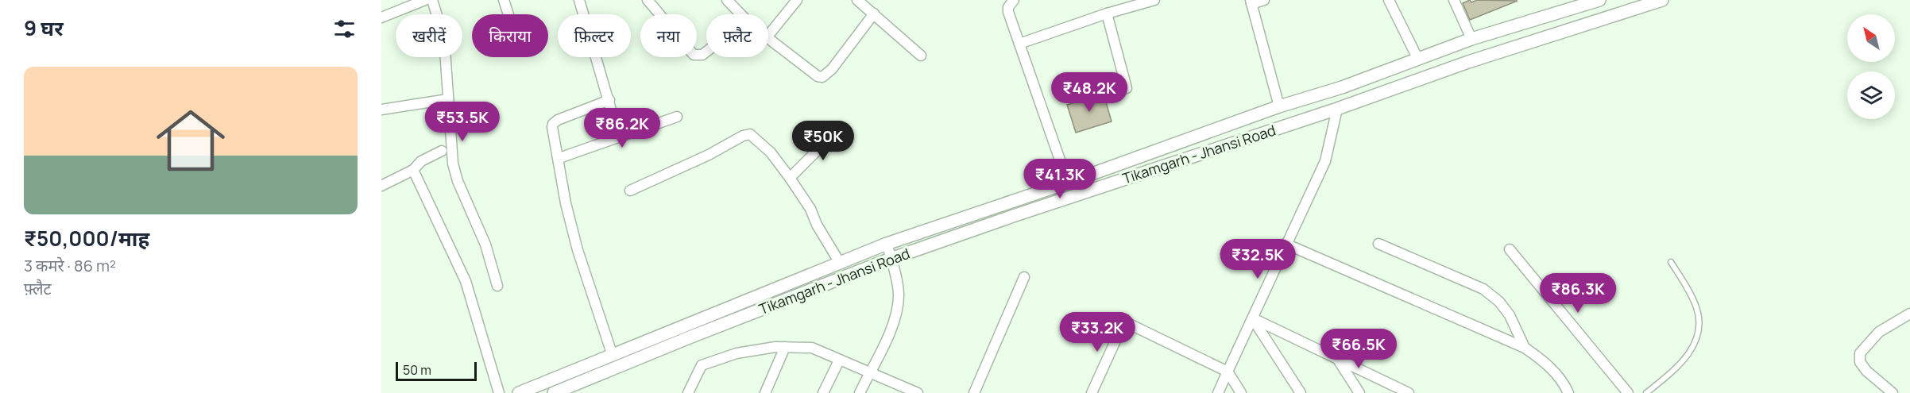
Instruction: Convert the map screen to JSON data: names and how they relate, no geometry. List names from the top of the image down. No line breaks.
{"streets":{"street":["Tikamgarh - Jhansi Road"]},"scale_bar":"50 m","north":"top left","page":{"heading":"9 घर","chip":["खरीदें","किराया","फ़िल्टर","नया","फ़्लैट"],"list":[{"name":"₹50,000/माह","note":"3 कमरे · 86 m² · फ़्लैट"}],"price":["₹48.2K","₹53.5K","₹86.2K","₹50K","₹41.3K","₹32.5K","₹86.3K","₹33.2K","₹66.5K"],"scale":"50 m"}}
